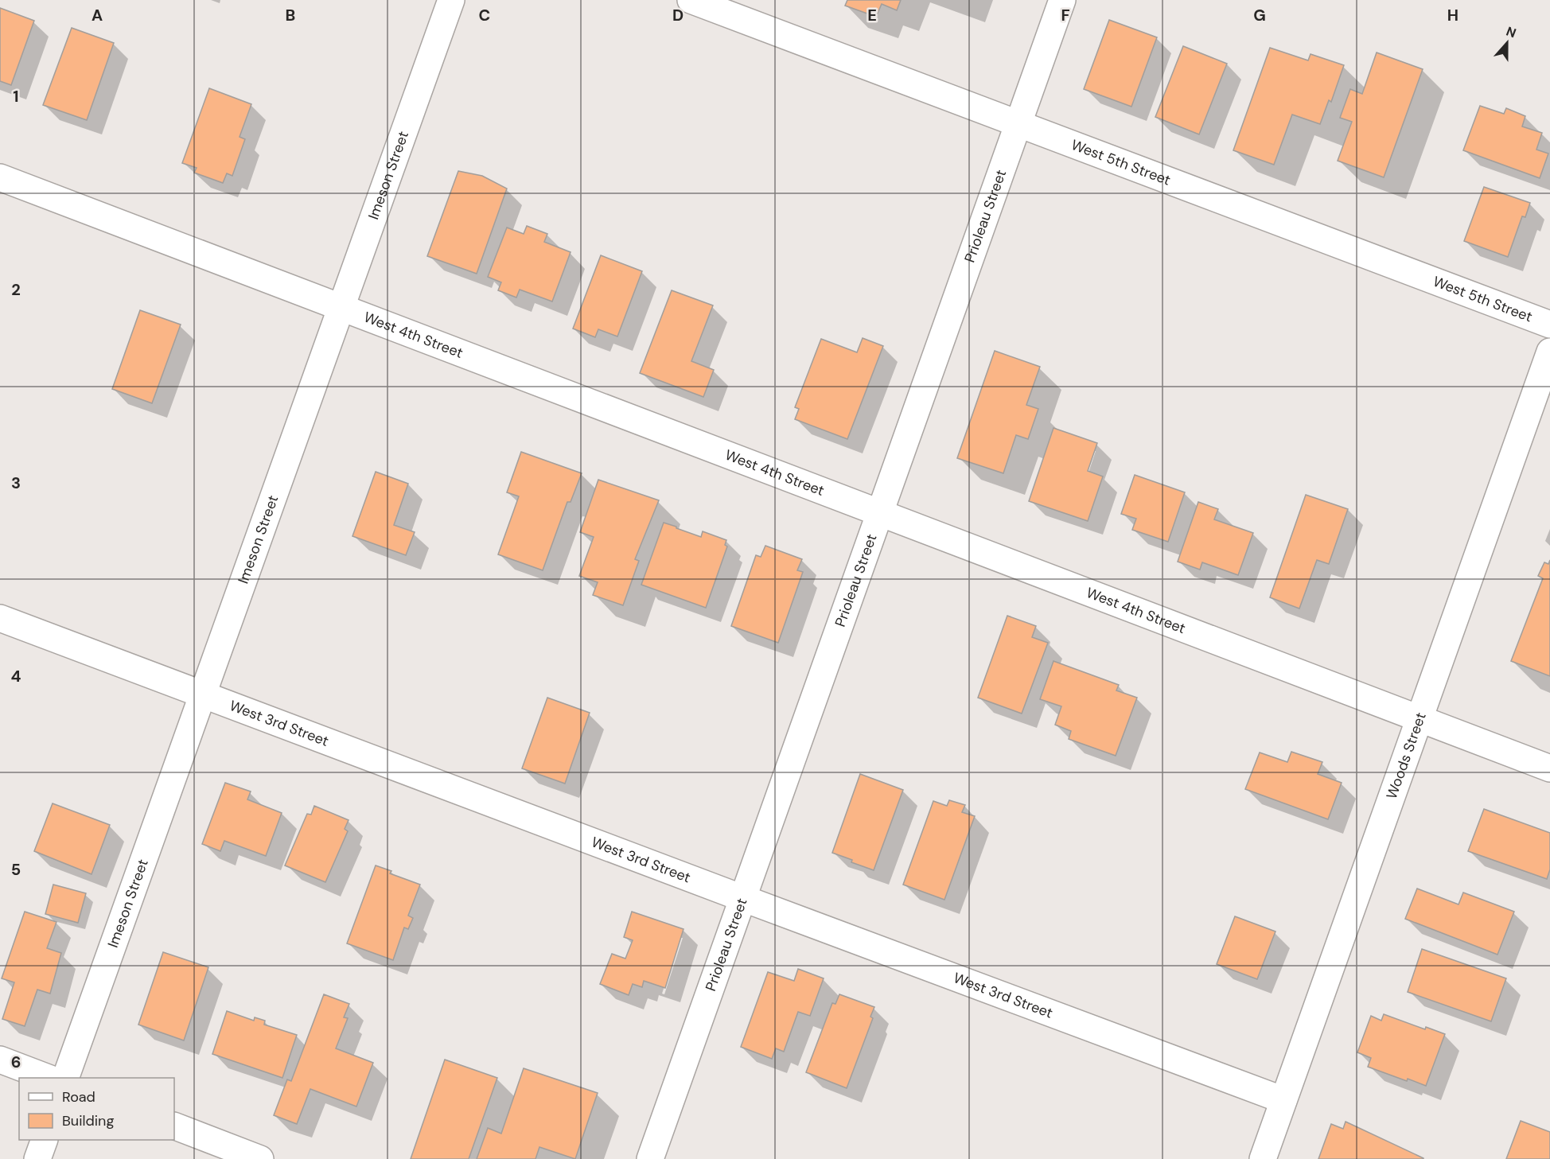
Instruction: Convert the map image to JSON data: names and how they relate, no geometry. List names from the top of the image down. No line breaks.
{"streets":{"street":["West 5th Street","Imeson Street","Prioleau Street","West 4th Street","West 3rd Street","Woods Street"]},"crossings":[["West 5th Street","Prioleau Street"],["Imeson Street","West 4th Street"],["Imeson Street","West 3rd Street"],["Prioleau Street","West 4th Street"],["Prioleau Street","West 3rd Street"],["West 4th Street","Woods Street"],["West 3rd Street","Woods Street"]],"legend":["Road","Building"],"north":"top","grid":{"columns":["A","B","C","D","E","F","G","H"],"rows":["1","2","3","4","5","6"]}}
